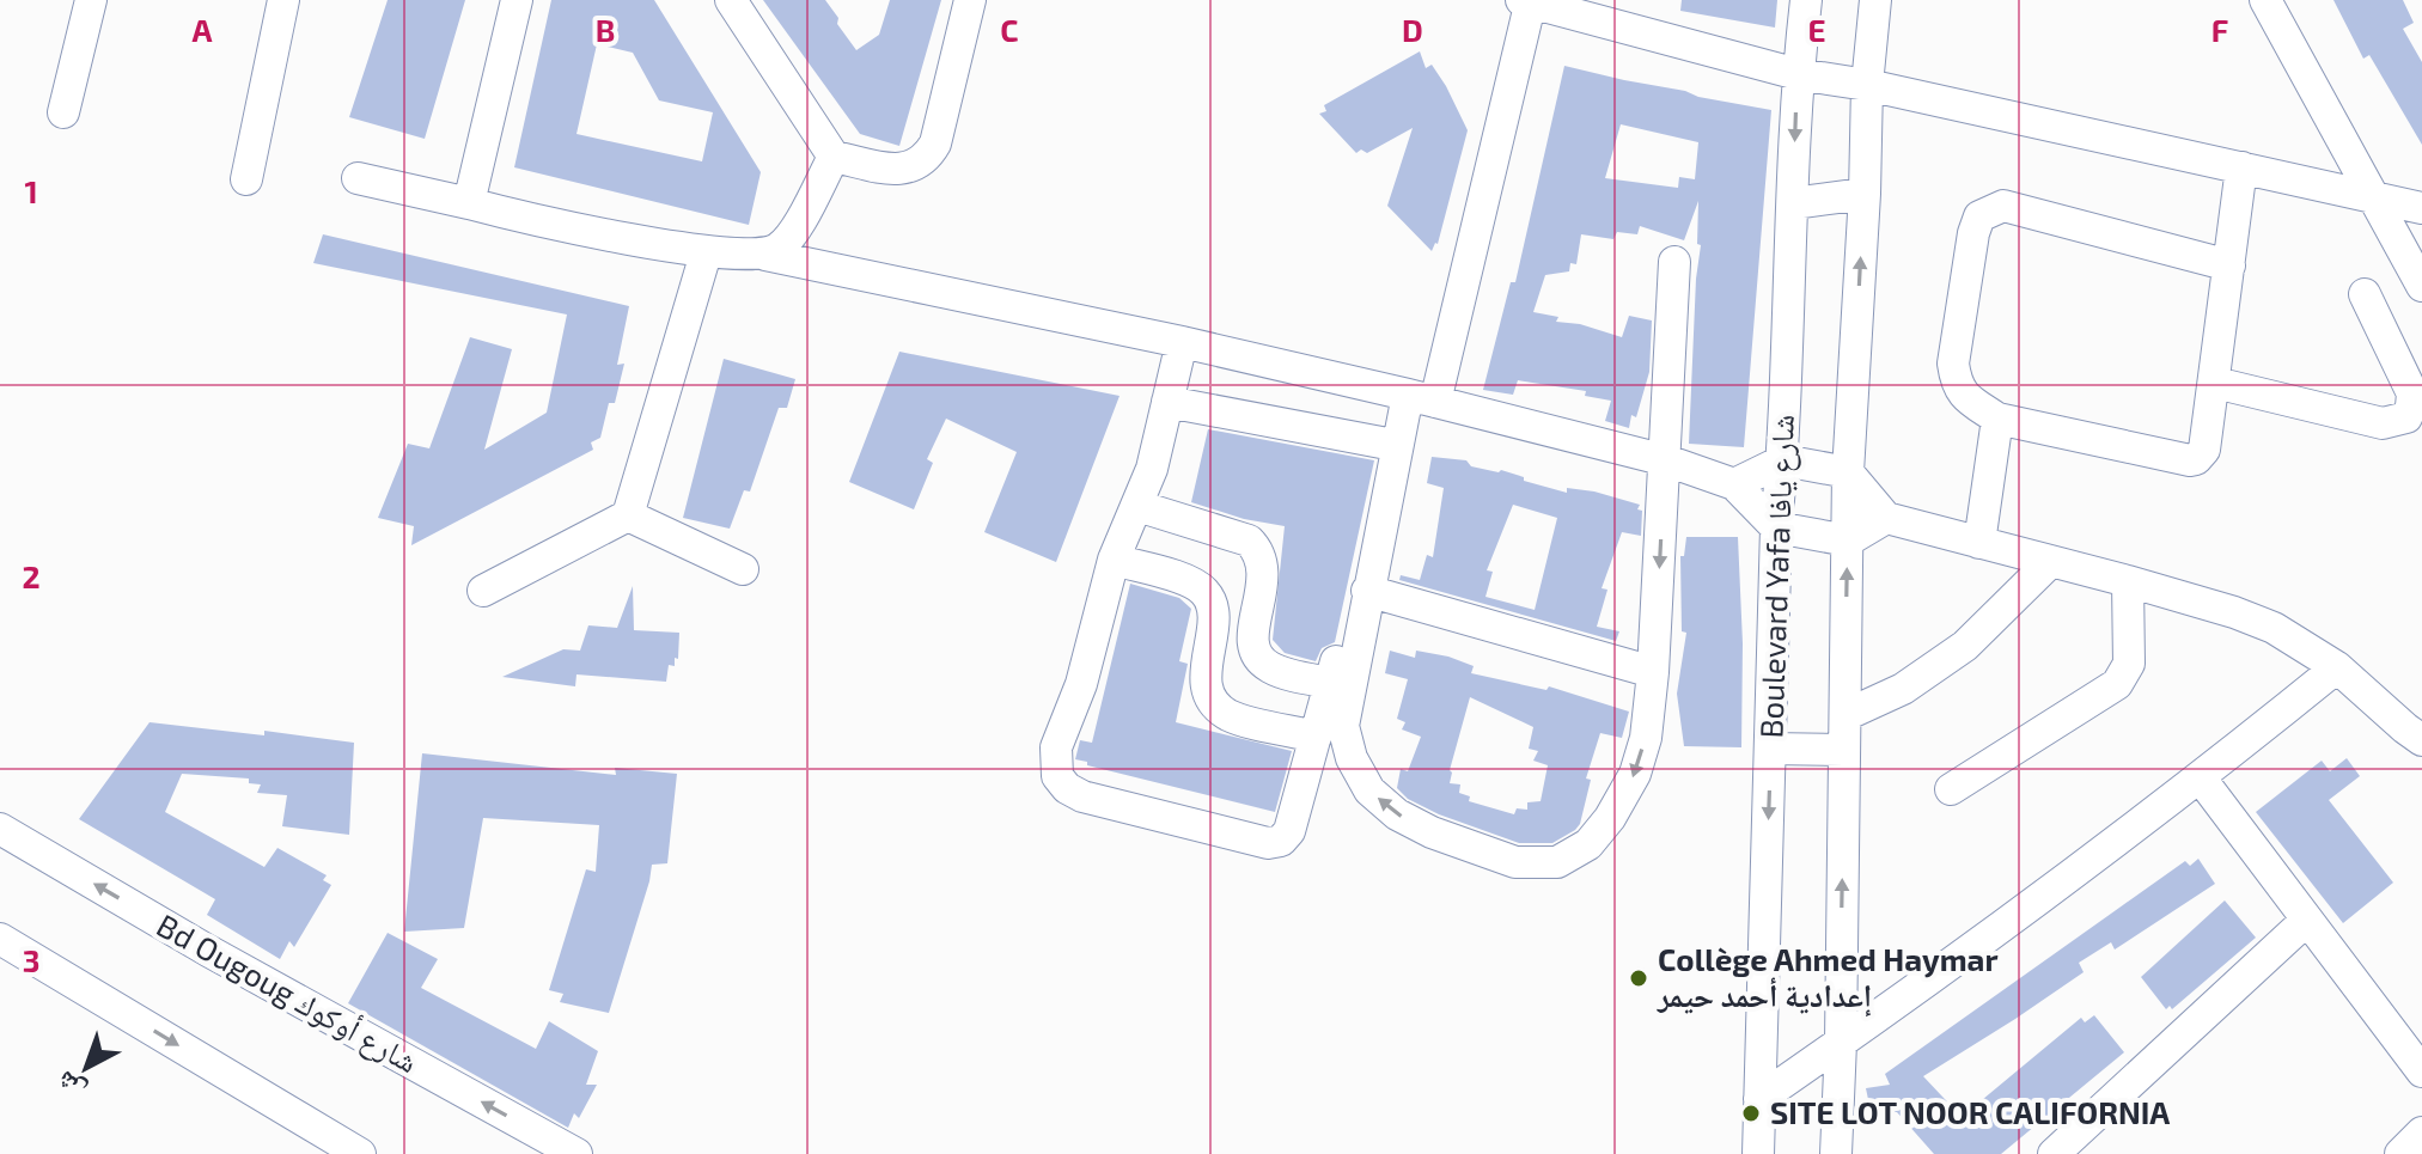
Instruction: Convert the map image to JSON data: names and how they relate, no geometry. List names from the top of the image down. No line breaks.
{"streets":{"street":["Boulevard Yafa شارع يافا","Bd Ougoug شارع أوكوك"]},"places":["Collège Ahmed Haymar إعدادية أحمد حيمر","SITE LOT NOOR CALIFORNIA"],"north":"bottom left","grid":{"columns":["A","B","C","D","E","F"],"rows":["1","2","3"]}}
